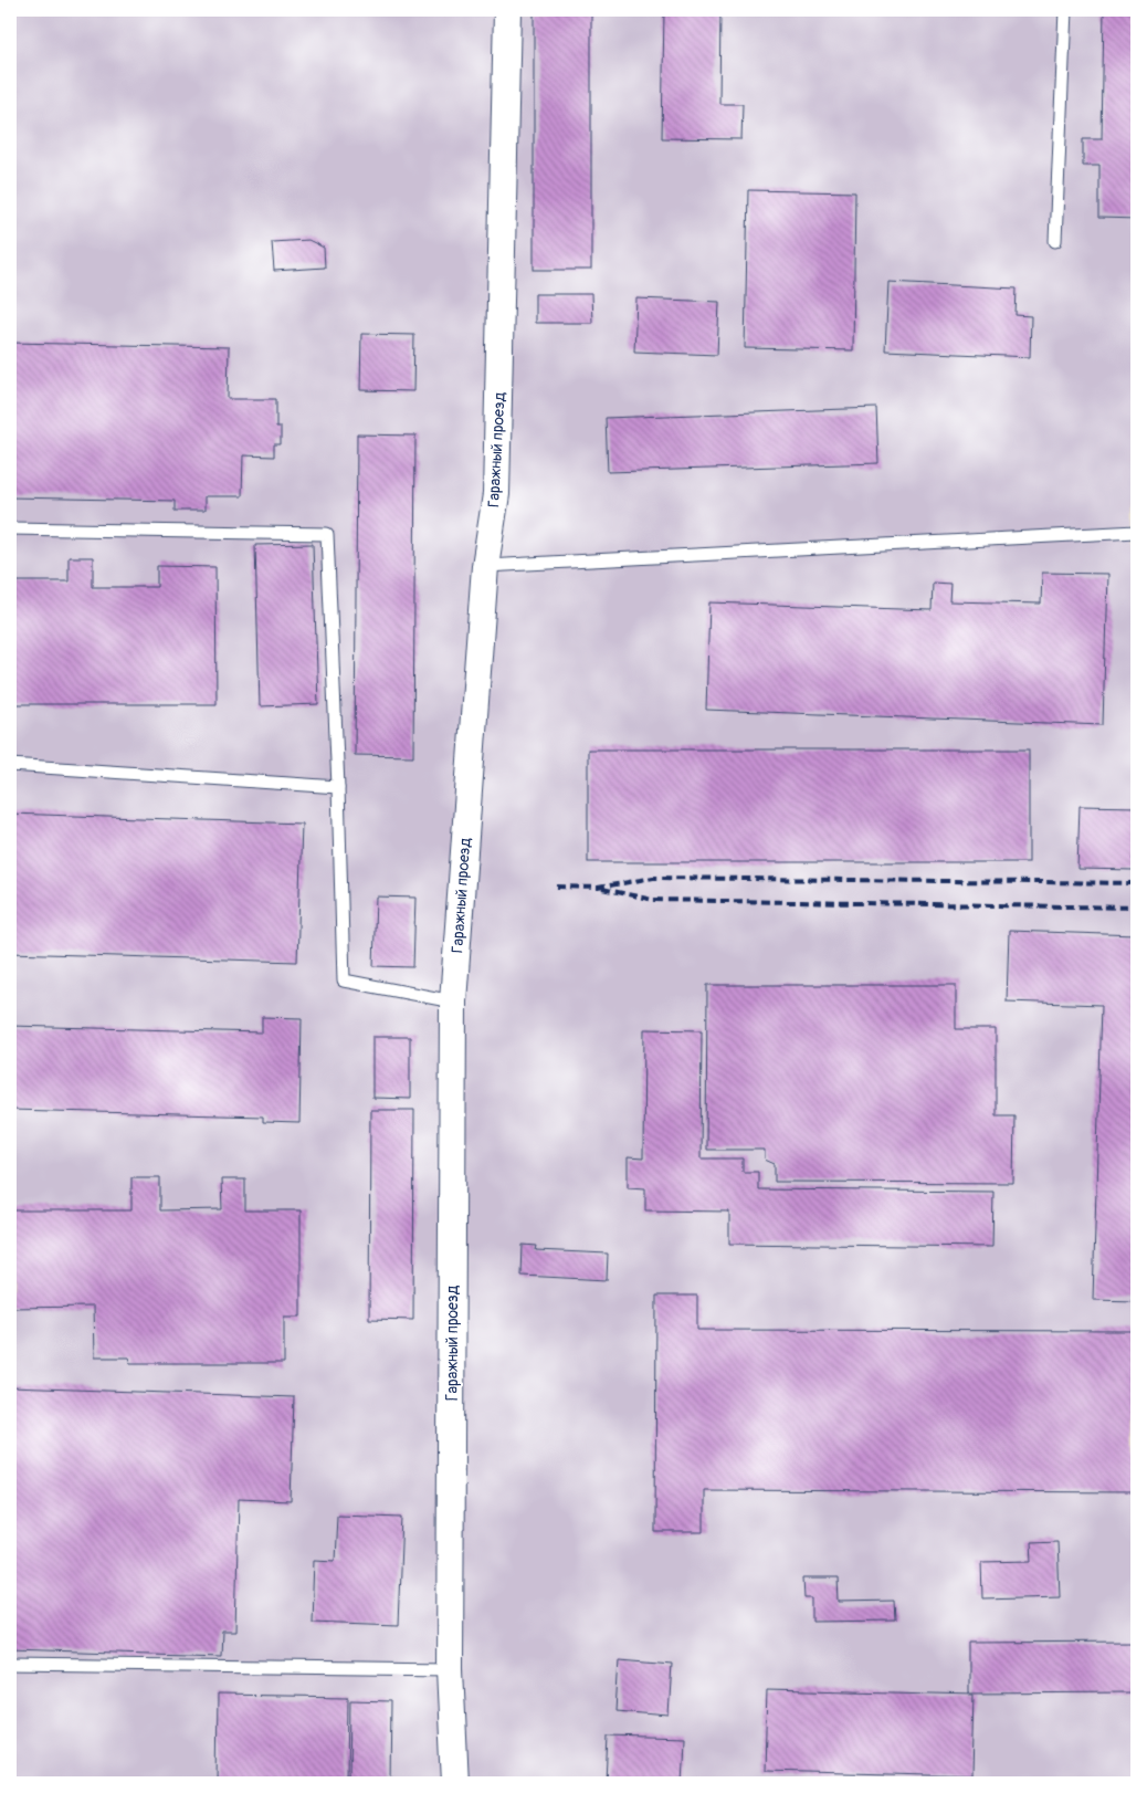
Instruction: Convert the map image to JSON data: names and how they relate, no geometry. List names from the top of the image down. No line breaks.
{"streets":{"street":["Гаражный проезд"]}}
